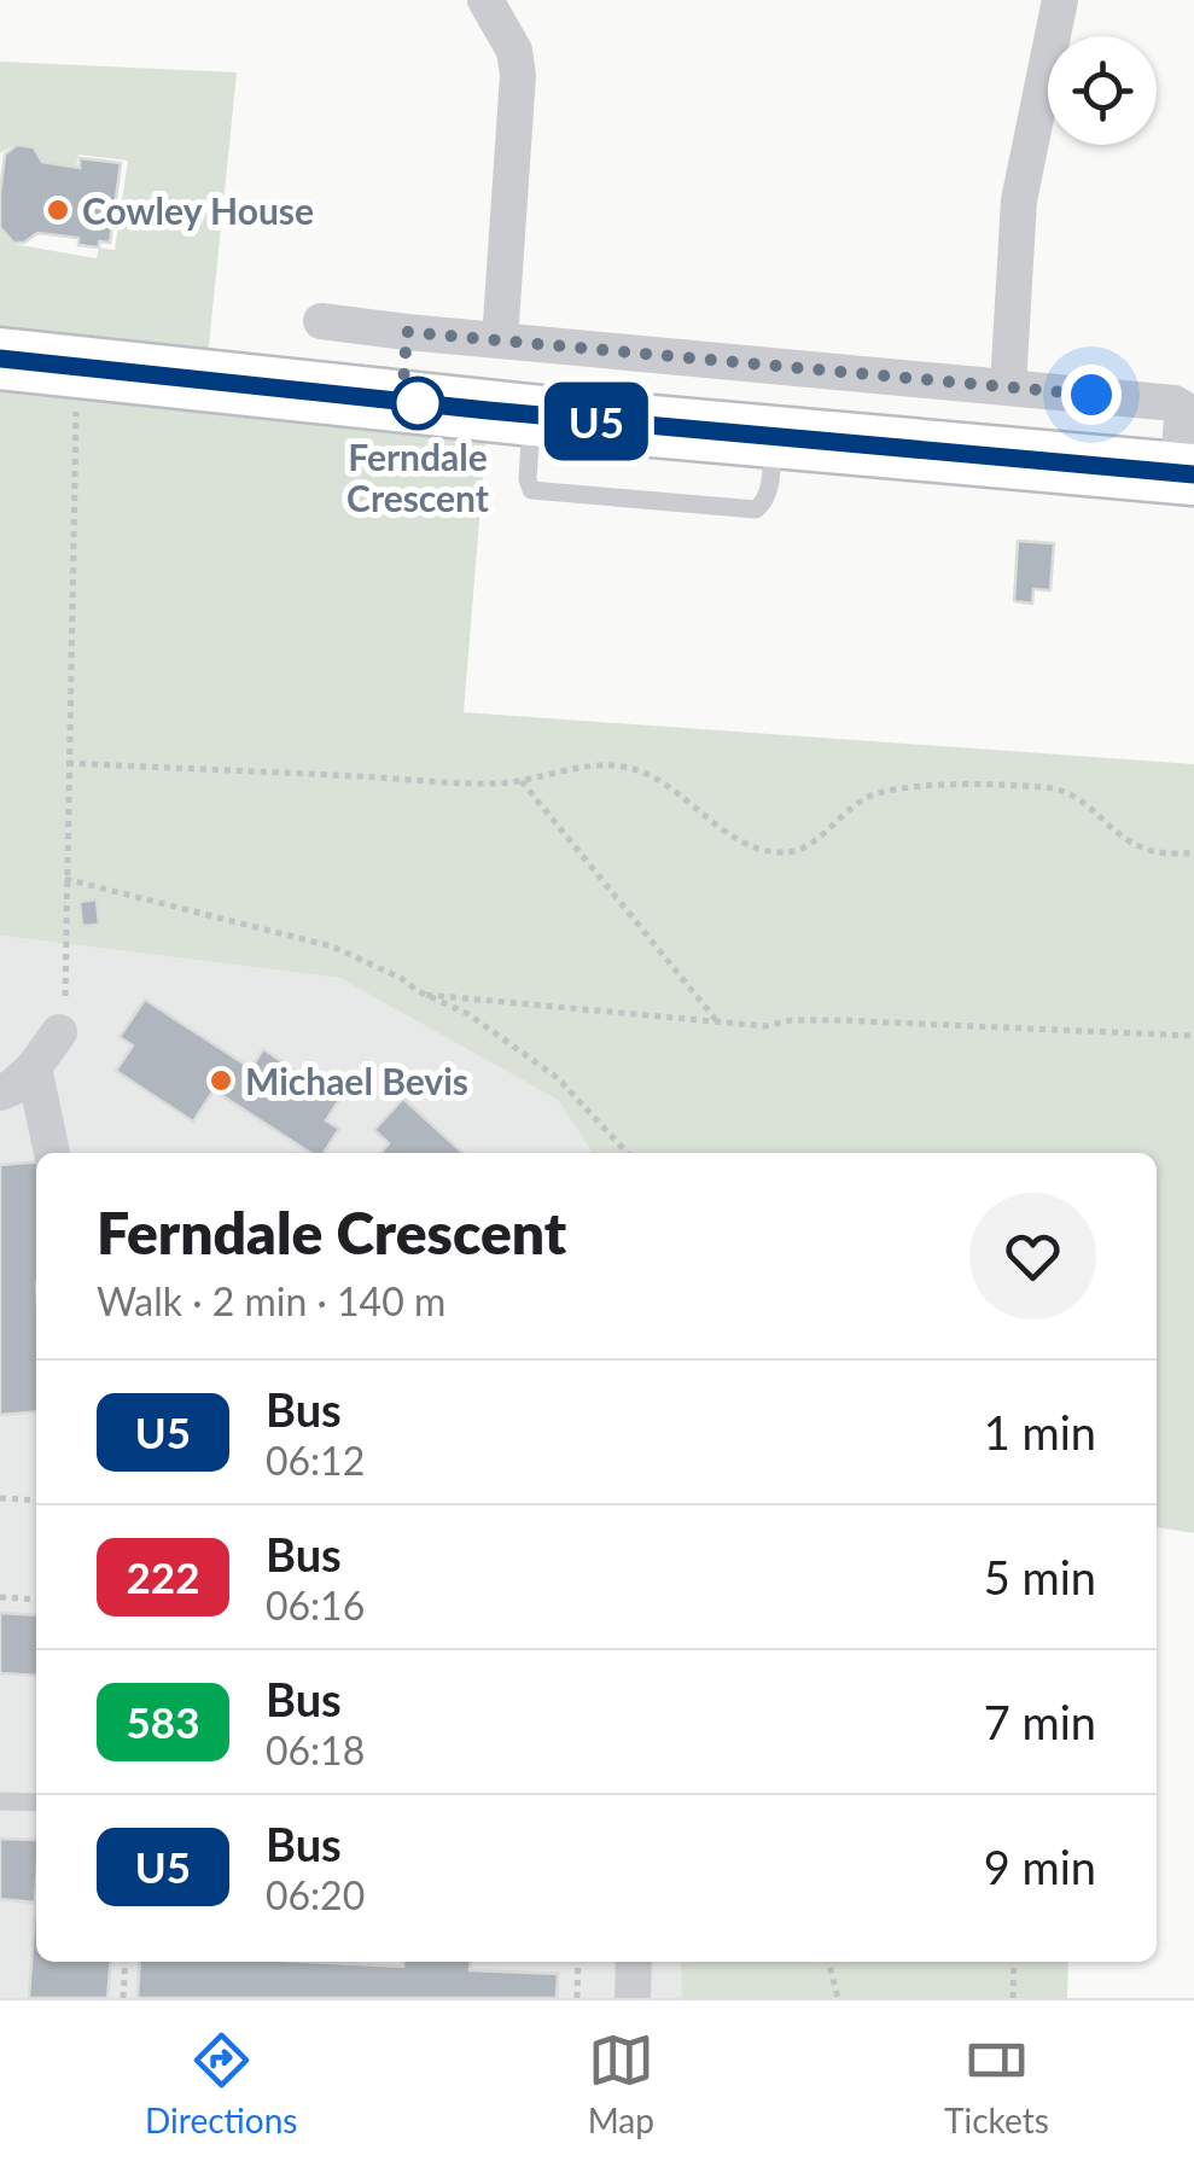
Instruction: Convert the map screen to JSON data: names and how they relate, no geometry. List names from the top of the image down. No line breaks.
{"places":["Cowley House","Ferndale Crescent","Michael Bevis"],"lines":["bus line U5"],"page":{"on_map":"U5","heading":["Ferndale Crescent","Walk · 2 min · 140 m"],"list":[{"mark":"U5","name":"Bus","note":"06:12","value":"1 min"},{"mark":"222","name":"Bus","note":"06:16","value":"5 min"},{"mark":"583","name":"Bus","note":"06:18","value":"7 min"},{"mark":"U5","name":"Bus","note":"06:20","value":"9 min"}],"tabs":["Directions","Map","Tickets"]}}
